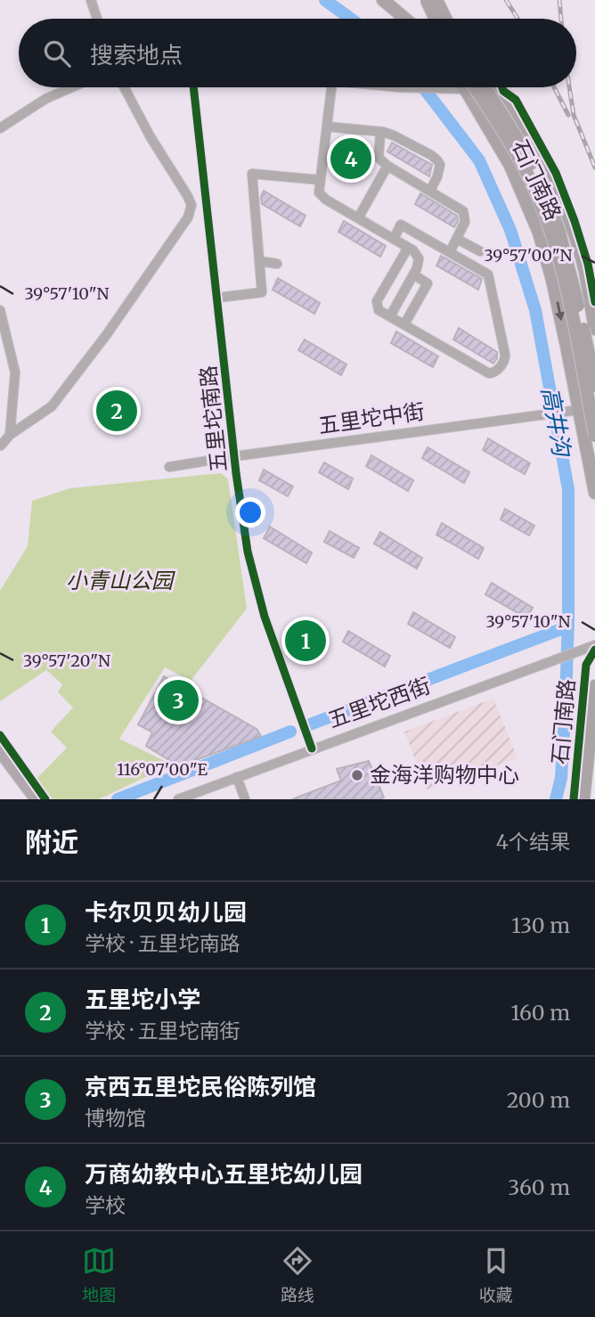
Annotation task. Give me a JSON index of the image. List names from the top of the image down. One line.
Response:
{"streets":{"main road":["石门南路"],"street":["五里坨南路","五里坨中街","五里坨西街"]},"crossings":[["石门南路","五里坨中街"],["五里坨南路","五里坨中街"],["五里坨南路","五里坨西街"]],"water":["高井沟"],"parks":["小青山公园"],"places":["金海洋购物中心"],"page":{"search":"搜索地点","pins":["4","2","1","3"],"heading":["附近","4个结果"],"list":[{"mark":"1","name":"卡尔贝贝幼儿园","note":"学校 · 五里坨南路","value":"130 m"},{"mark":"2","name":"五里坨小学","note":"学校 · 五里坨南街","value":"160 m"},{"mark":"3","name":"京西五里坨民俗陈列馆","note":"博物馆","value":"200 m"},{"mark":"4","name":"万商幼教中心五里坨幼儿园","note":"学校","value":"360 m"}],"nav":["地图","路线","收藏"]},"coordinates":["39°57'00\"N","39°57'10\"N","39°57'20\"N","116°07'00\"E"]}
